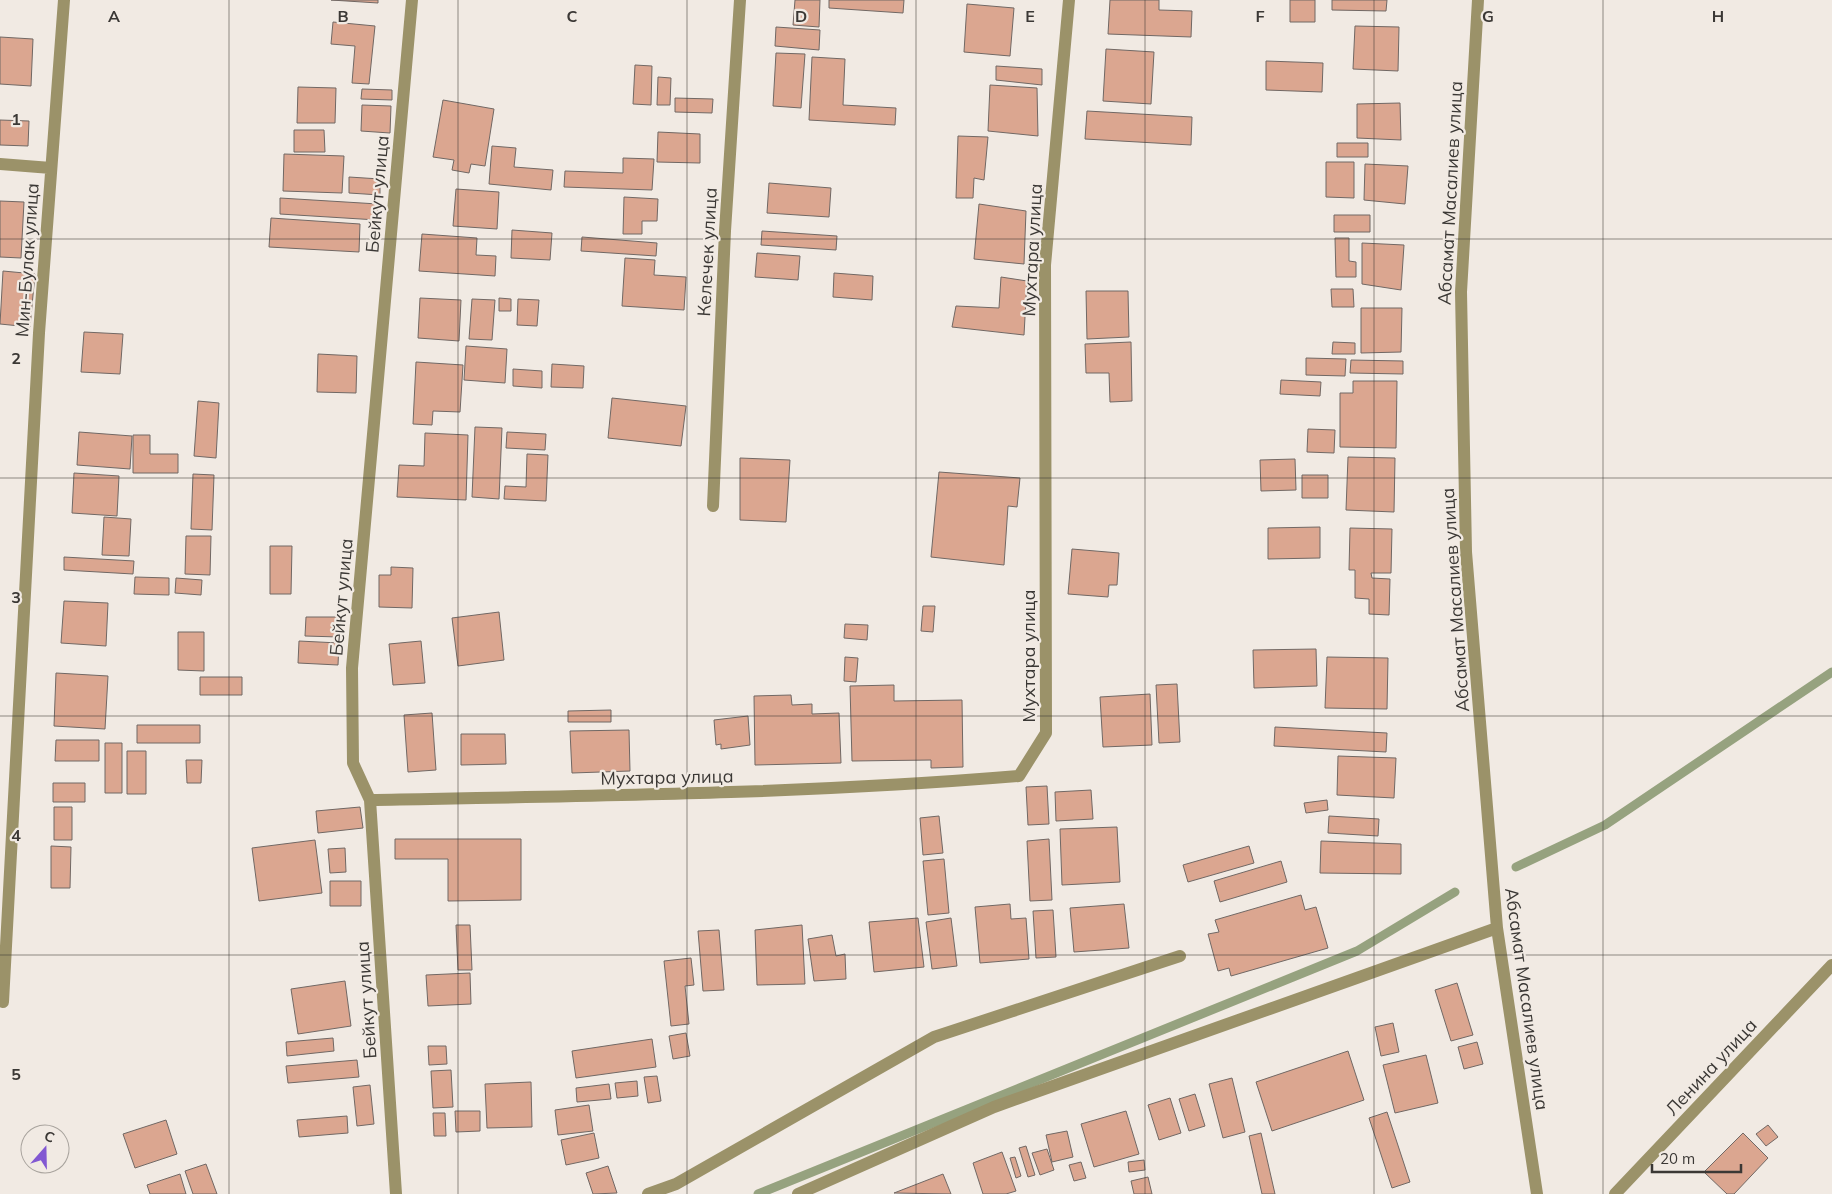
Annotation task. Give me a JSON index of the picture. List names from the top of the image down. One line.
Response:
{"streets":{"street":["Абсамат Масалиев улица","Бейкут улица","Мухтара улица","Келечек улица","Мин-Булак улица","Ленина улица"]},"crossings":[["Бейкут улица","Мухтара улица"]],"scale_bar":"20 m","north":"top","grid":{"columns":["A","B","C","D","E","F","G","H"],"rows":["1","2","3","4","5"]}}
